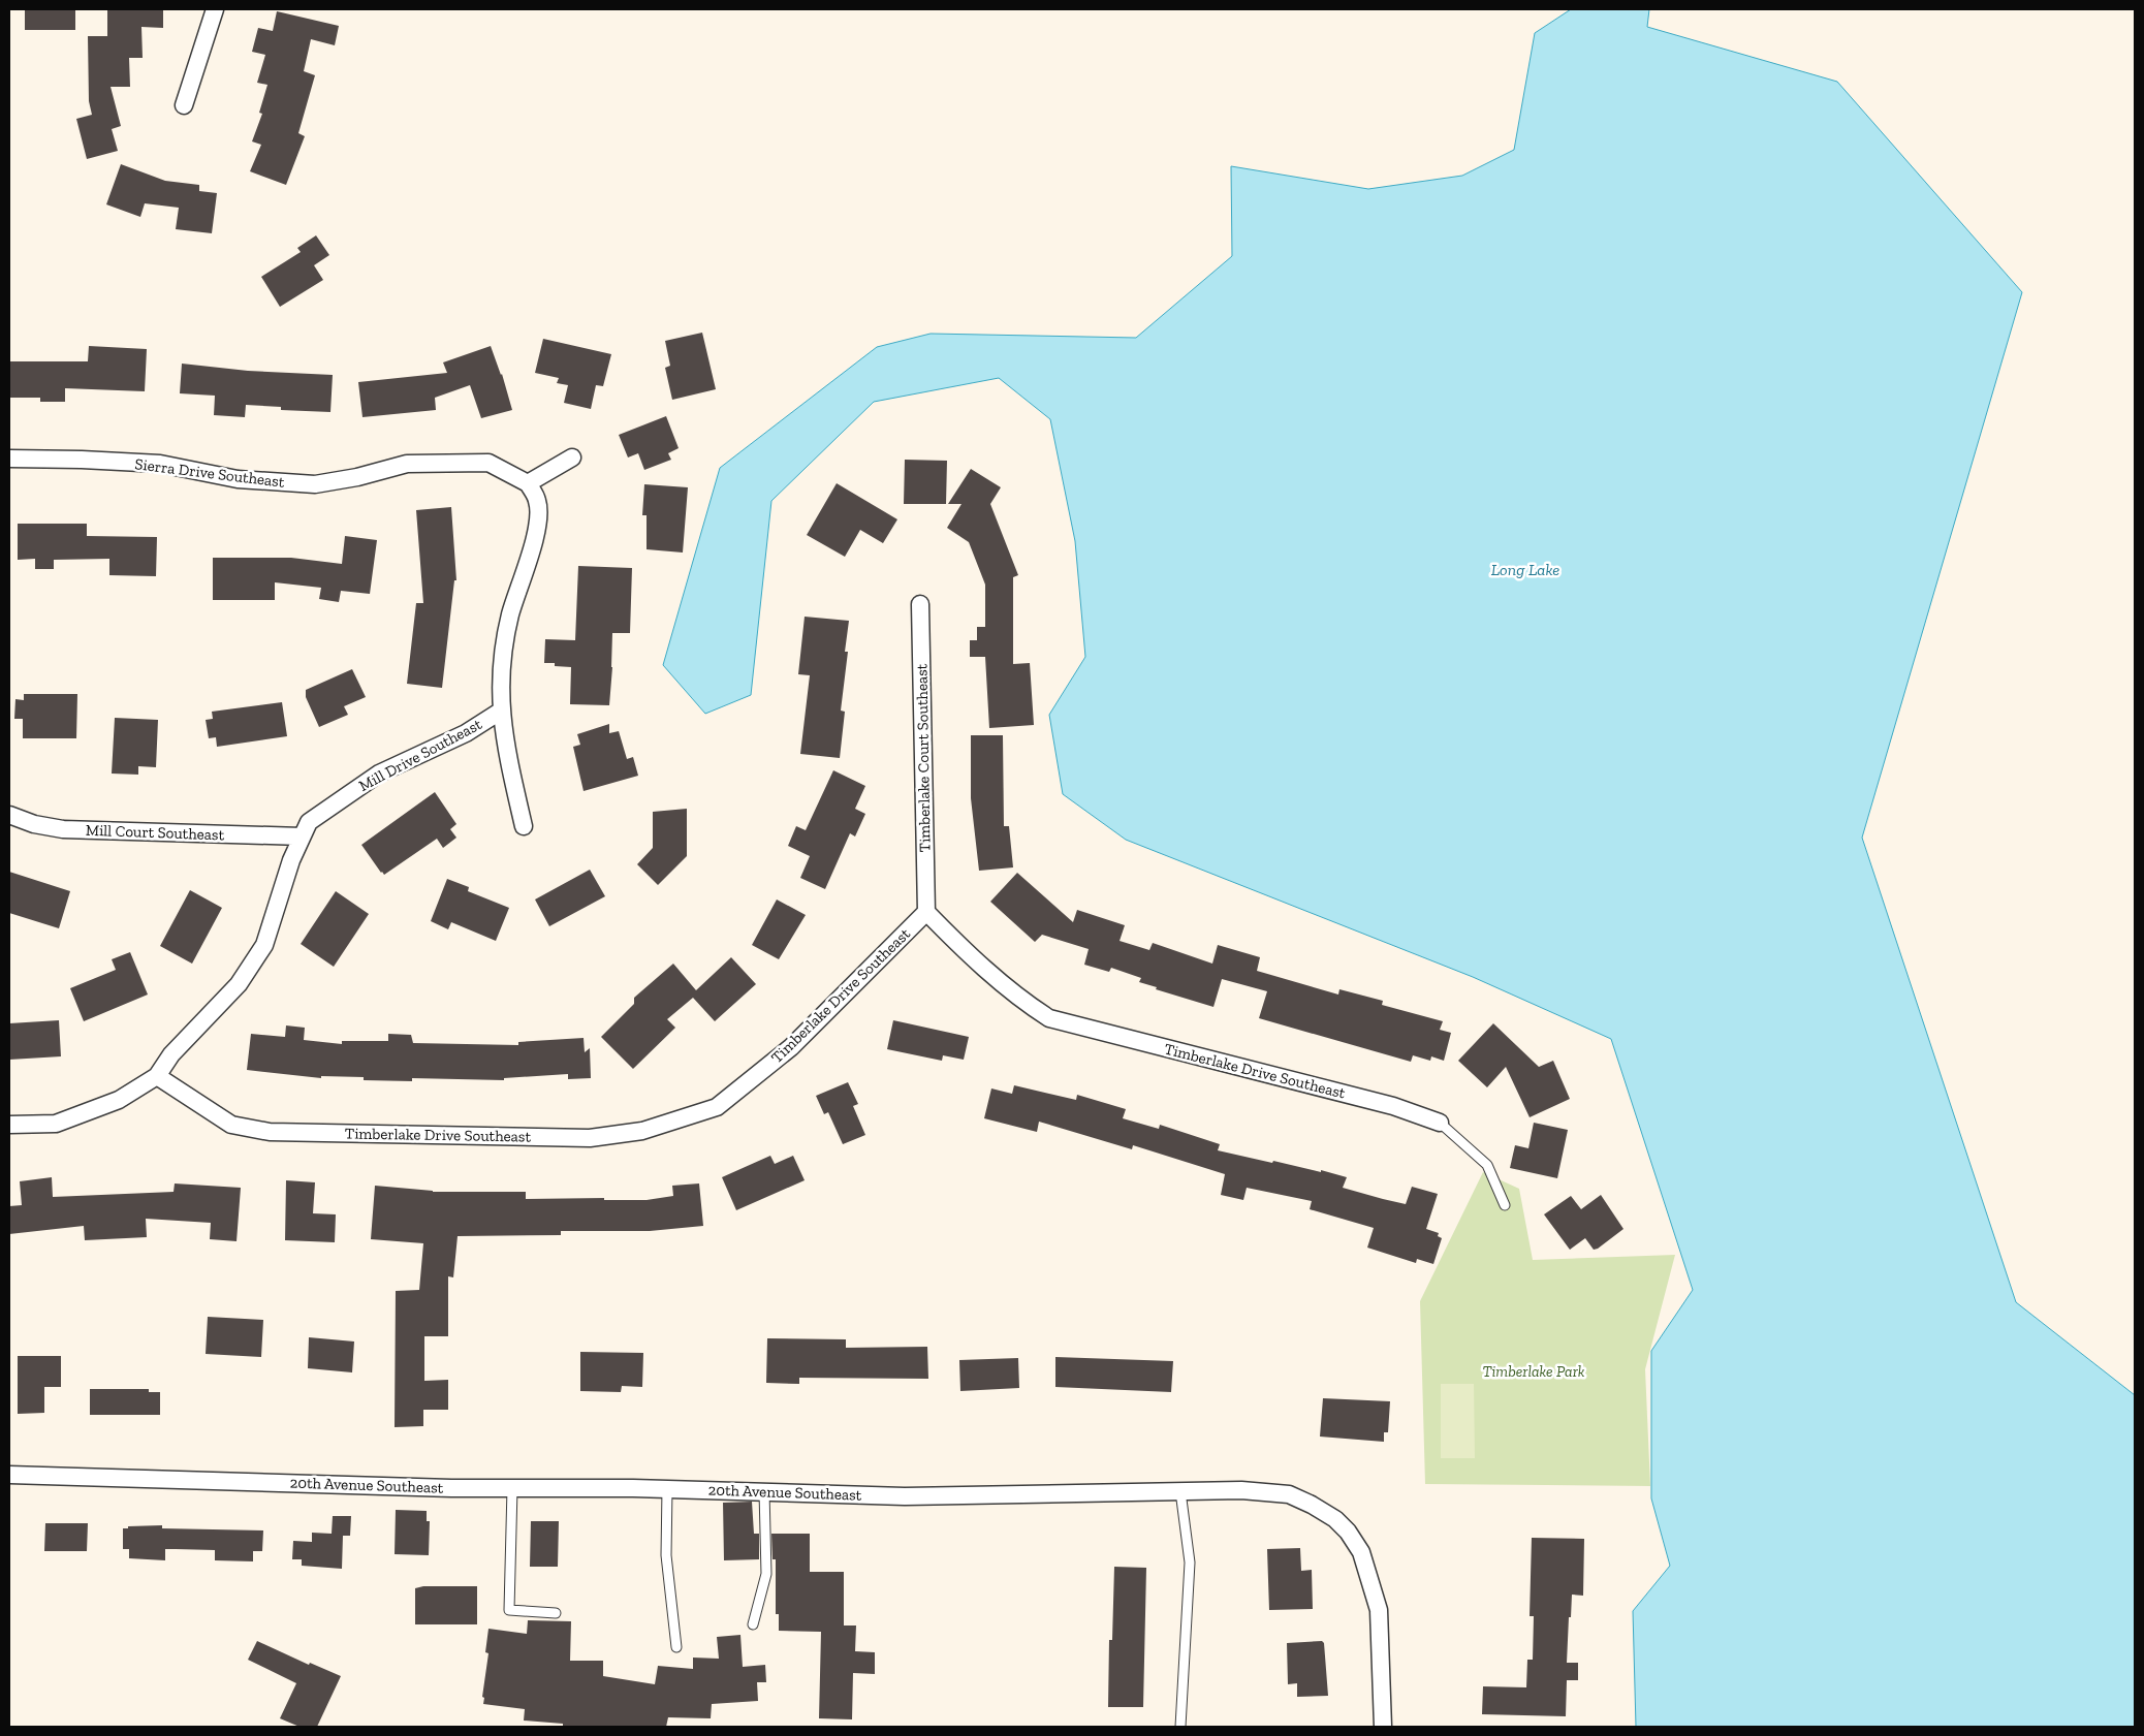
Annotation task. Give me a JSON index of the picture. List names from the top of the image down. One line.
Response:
{"streets":{"street":["Sierra Drive Southeast","Mill Drive Southeast","Timberlake Court Southeast","Mill Court Southeast","Timberlake Drive Southeast","20th Avenue Southeast"]},"crossings":[["Sierra Drive Southeast","Mill Drive Southeast"],["Mill Drive Southeast","Mill Court Southeast"],["Mill Drive Southeast","Timberlake Drive Southeast"],["Timberlake Court Southeast","Timberlake Drive Southeast"]],"water":["Long Lake"],"parks":["Timberlake Park"]}
